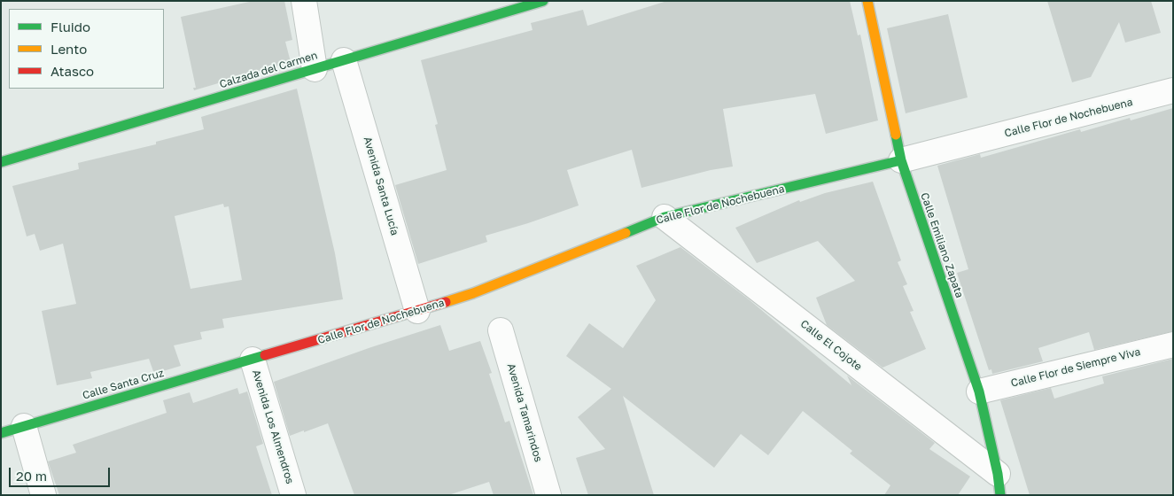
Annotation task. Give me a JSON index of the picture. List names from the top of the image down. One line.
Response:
{"streets":{"street":["Calzada del Carmen","Calle Flor de Nochebuena","Avenida Santa Lucía","Calle Emiliano Zapata","Calle El Cojote","Calle Flor de Siempre Viva","Calle Santa Cruz","Avenida Tamarindos","Avenida Los Almendros"]},"crossings":[["Calzada del Carmen","Avenida Santa Lucía"],["Calle Flor de Nochebuena","Avenida Santa Lucía"],["Calle Flor de Nochebuena","Calle Emiliano Zapata"],["Calle Flor de Nochebuena","Calle El Cojote"],["Calle Flor de Nochebuena","Calle Santa Cruz"],["Calle Flor de Nochebuena","Avenida Los Almendros"],["Calle Emiliano Zapata","Calle El Cojote"],["Calle Emiliano Zapata","Calle Flor de Siempre Viva"],["Calle Santa Cruz","Avenida Los Almendros"]],"legend":["Fluido","Lento","Atasco"],"scale_bar":"20 m"}
